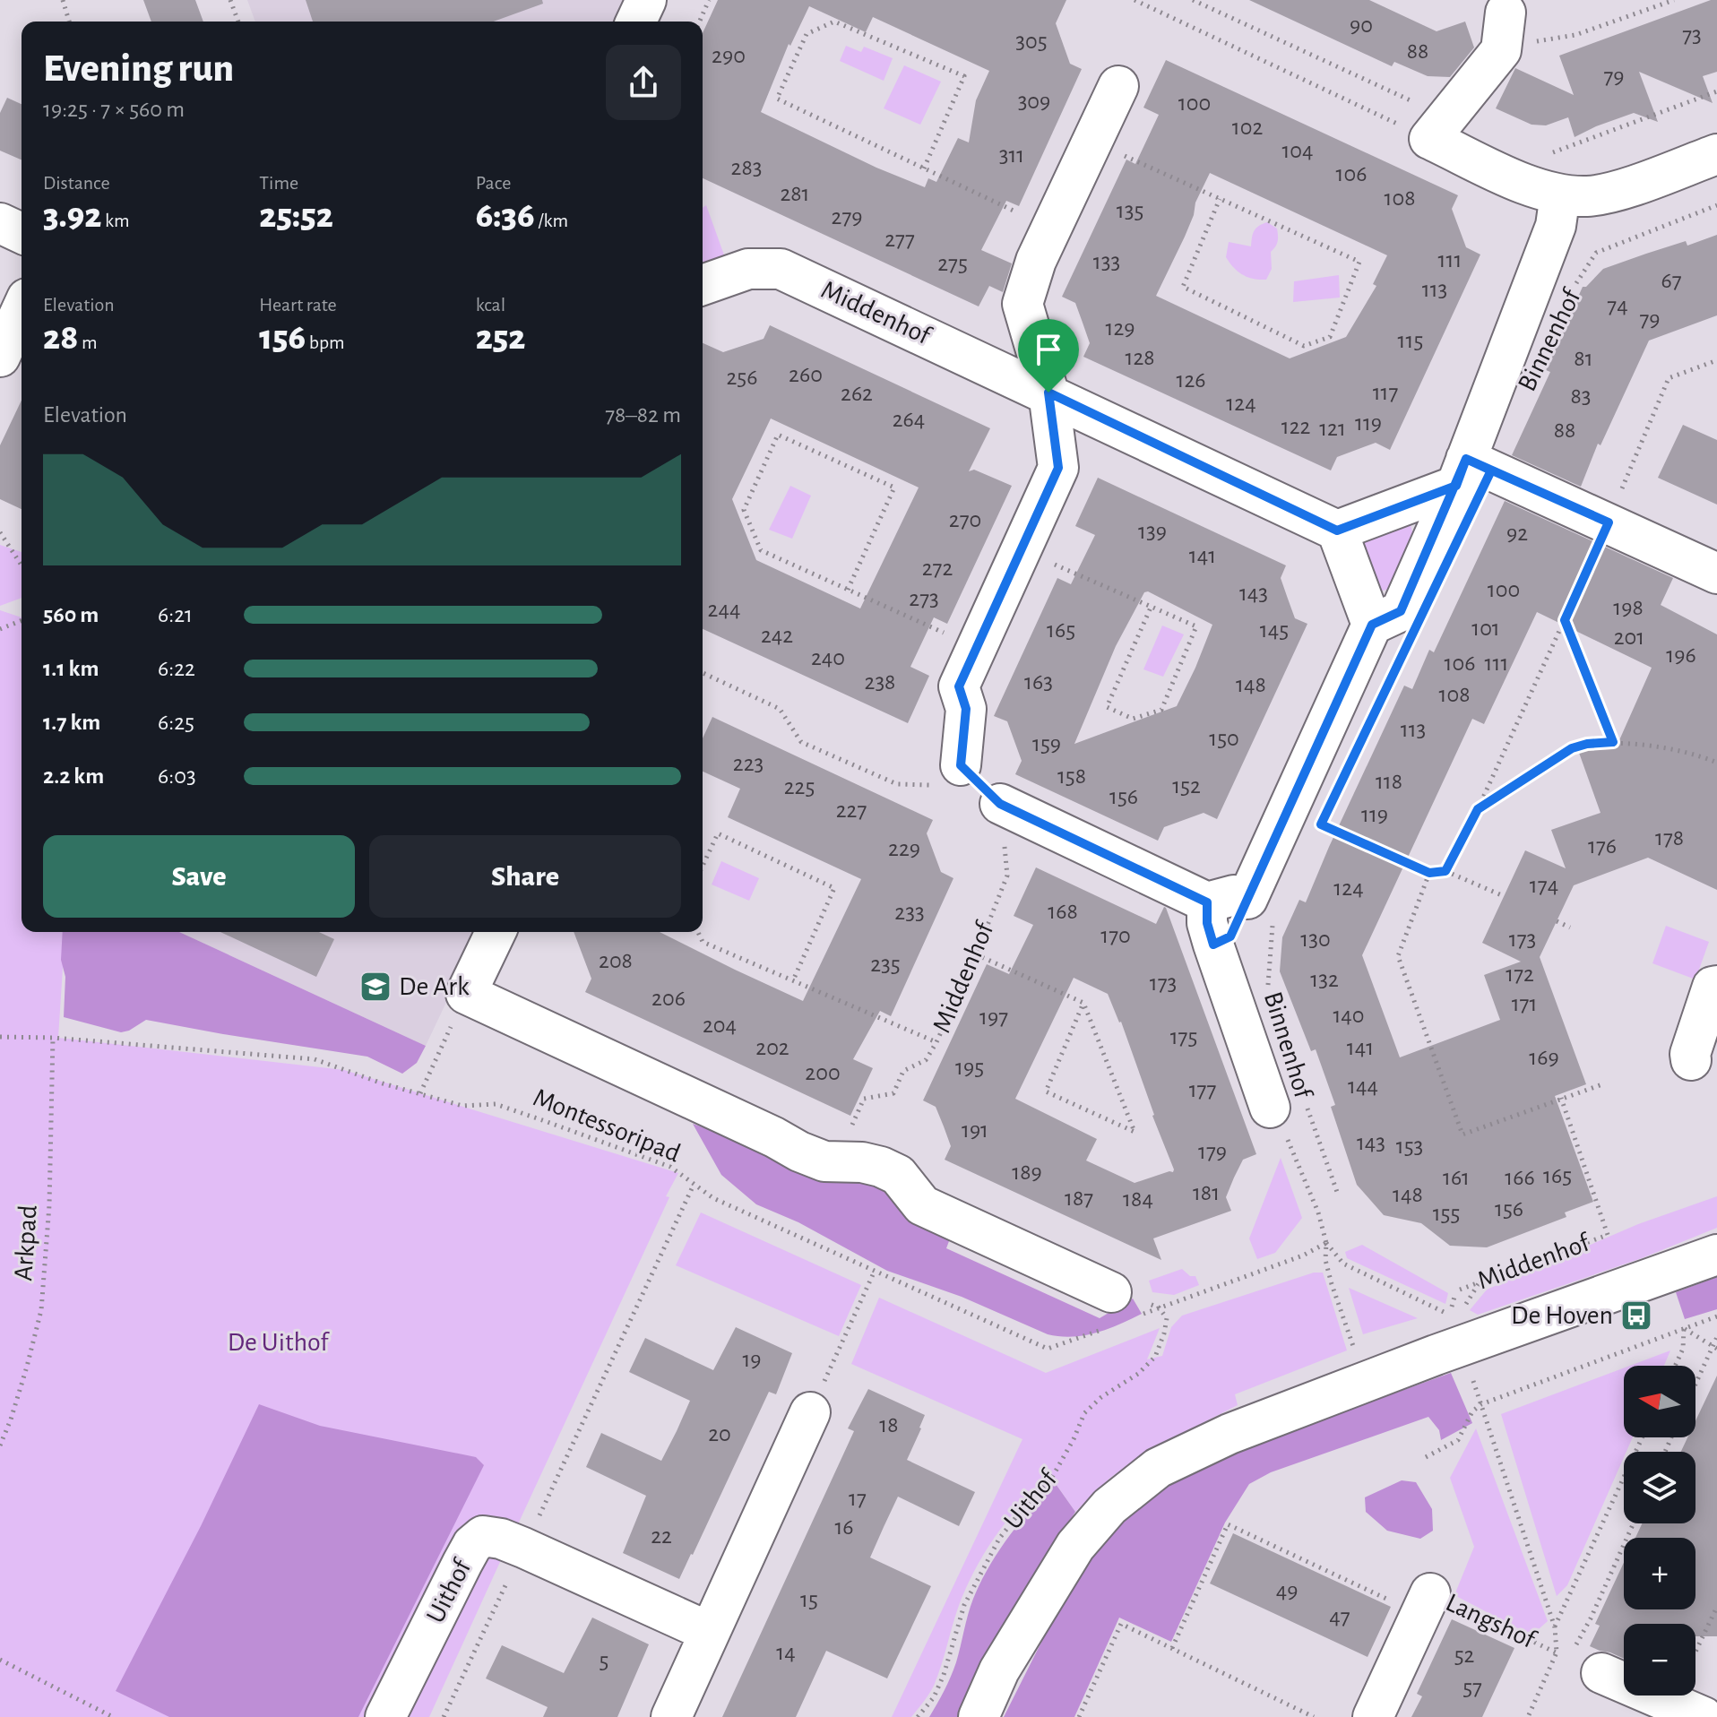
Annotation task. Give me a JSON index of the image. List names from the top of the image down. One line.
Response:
{"streets":{"street":["Middenhof","Uithof","Langshof"],"path":["Binnenhof","Montessoripad","Arkpad"]},"crossings":[["Montessoripad","Arkpad"],["Montessoripad","Uithof"]],"parks":["De Uithof"],"places":{"school or university":["De Ark"],"bus stop":["De Hoven"]},"house_numbers":["90","73","305","88","290","79","309","100","102","104","311","283","106","281","108","135","279","277","111","133","275","67","113","74","79","129","115","128","81","260","256","126","117","262","83","124","264","119","122","121","88","270","139","92","141","272","100","143","273","198","244","101","165","145","242","201","196","240","106","111","238","163","148","108","113","150","159","223","158","118","152","225","156","227","119","178","176","229","174","124","168","233","170","130","173","208","235","172","132","173","206","171","140","197","204","175","202","141","169","195","200","144","177","191","143","153","179","189","165","161","166","181","148","187","184","156","155","19","18","20","17","16","22","49","15","47","14","52","5","57"],"north":"left","page":{"heading":["Evening run","19:25 · 7 × 560 m"],"stats":[["Distance","3.92 km"],["Time","25:52"],["Pace","6:36 /km"],["Elevation","28 m"],["Heart rate","156 bpm"],["kcal","252"]],"chart":["Elevation","78–82 m"],"list":[{"name":"560 m","note":"6:21"},{"name":"1.1 km","note":"6:22"},{"name":"1.7 km","note":"6:25"},{"name":"2.2 km","note":"6:03"}],"buttons":["Save","Share"],"map_buttons":["+","−"]}}
